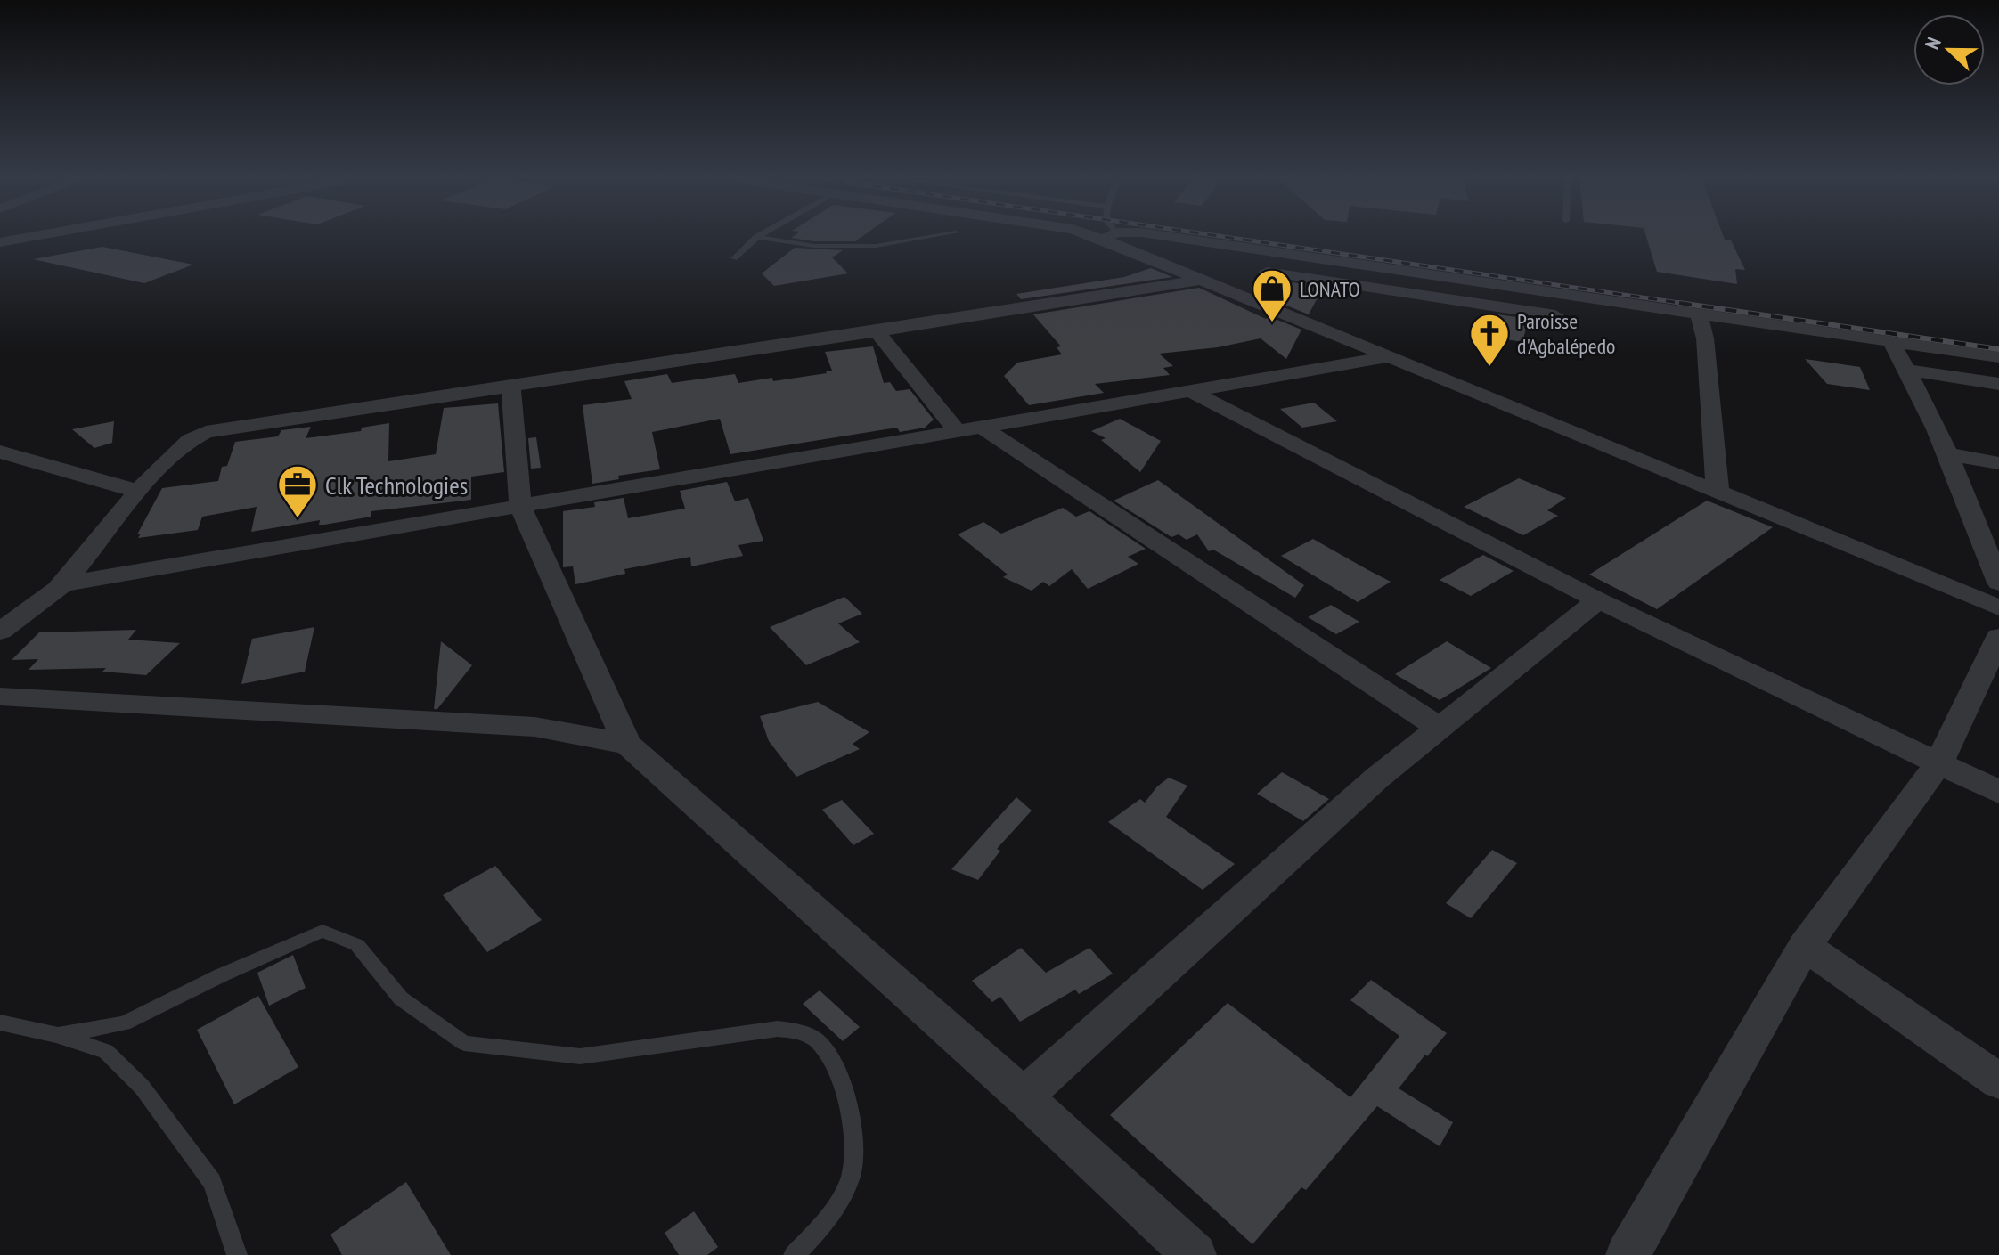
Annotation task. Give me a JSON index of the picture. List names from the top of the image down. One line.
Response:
{"places":{"shop":["LONATO"],"church":["Paroisse d'Agbalépedo"],"office":["Clk Technologies"]},"north":"left"}
